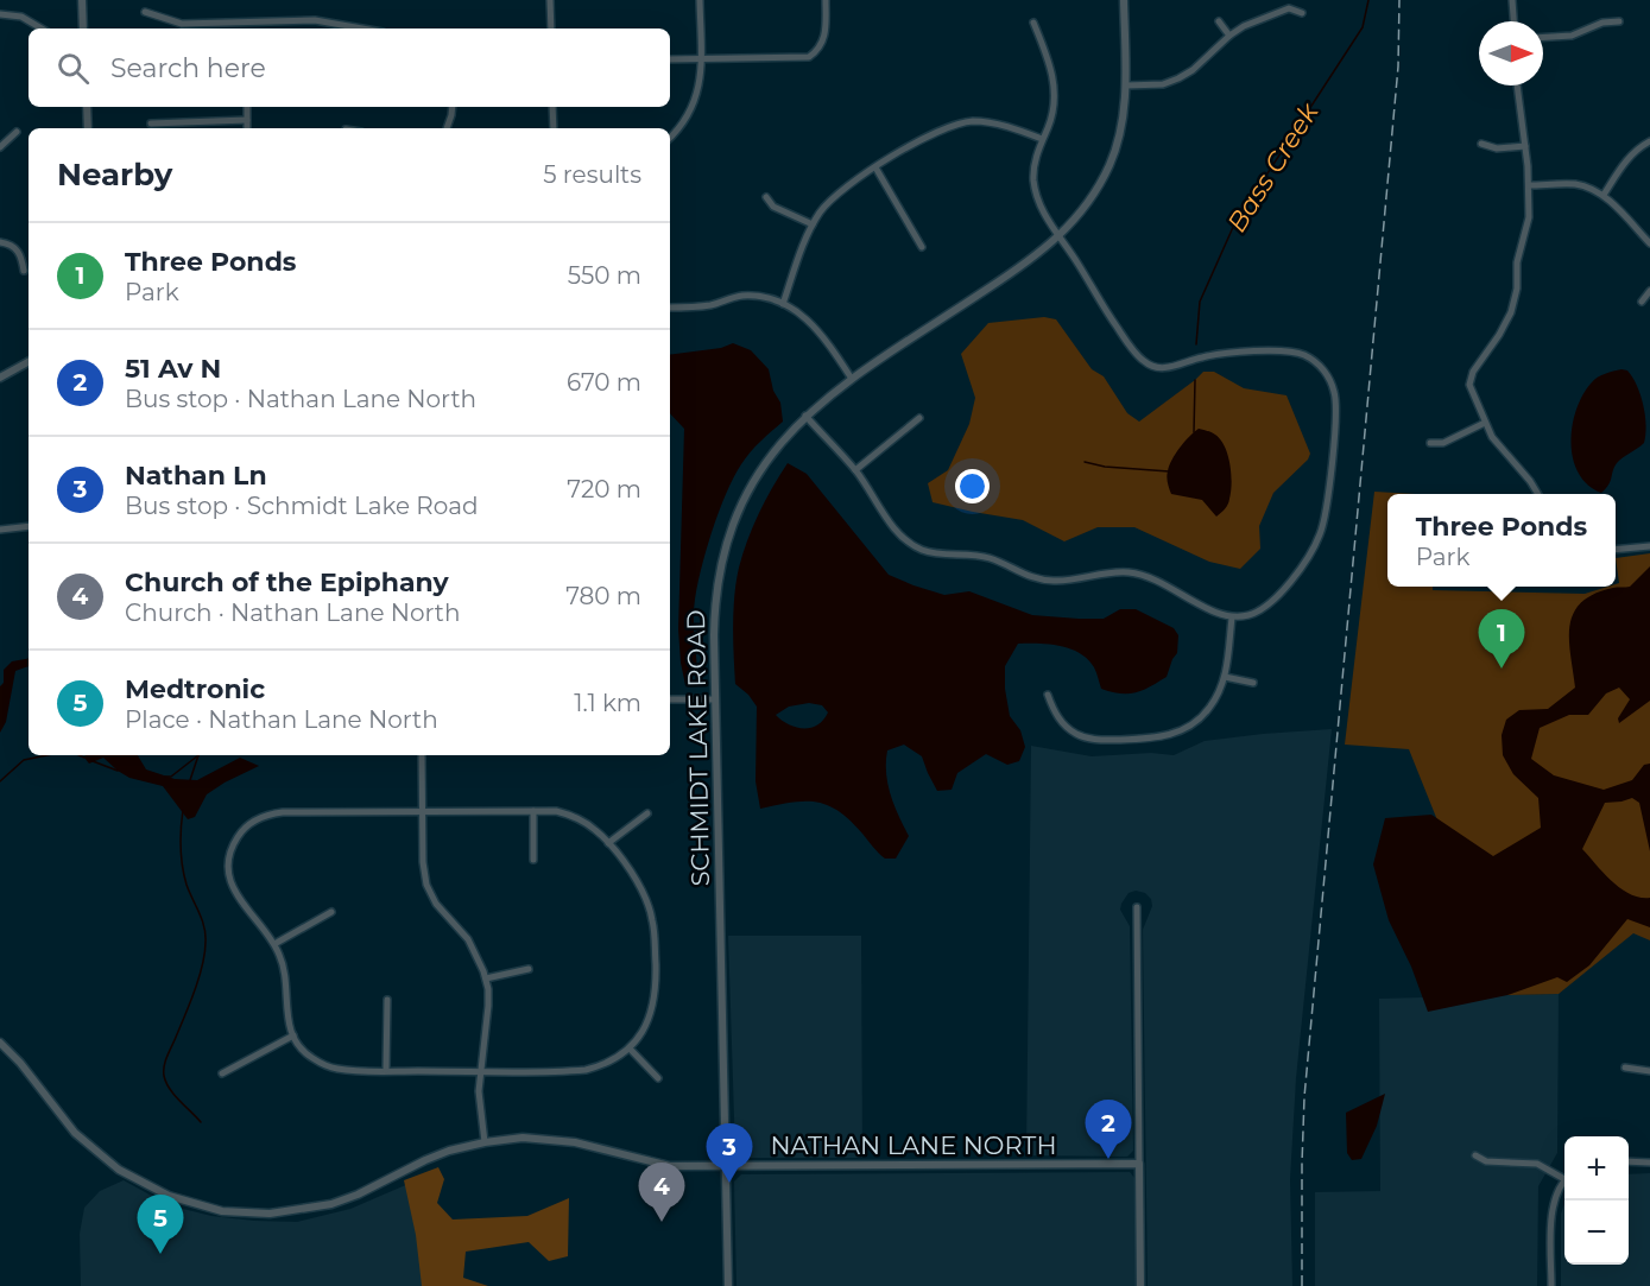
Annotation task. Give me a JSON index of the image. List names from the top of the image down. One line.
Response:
{"streets":{"street":["SCHMIDT LAKE ROAD","NATHAN LANE NORTH"]},"crossings":[["SCHMIDT LAKE ROAD","NATHAN LANE NORTH"]],"water":["Bass Creek"],"north":"right","page":{"search":"Search here","heading":["Nearby","5 results"],"list":[{"mark":"1","name":"Three Ponds","note":"Park","value":"550 m"},{"mark":"2","name":"51 Av N","note":"Bus stop · Nathan Lane North","value":"670 m"},{"mark":"3","name":"Nathan Ln","note":"Bus stop · Schmidt Lake Road","value":"720 m"},{"mark":"4","name":"Church of the Epiphany","note":"Church · Nathan Lane North","value":"780 m"},{"mark":"5","name":"Medtronic","note":"Place · Nathan Lane North","value":"1.1 km"}],"popup":["Three Ponds","Park"],"pins":["1","2","3","4","5"],"map_buttons":["+","−"]}}
